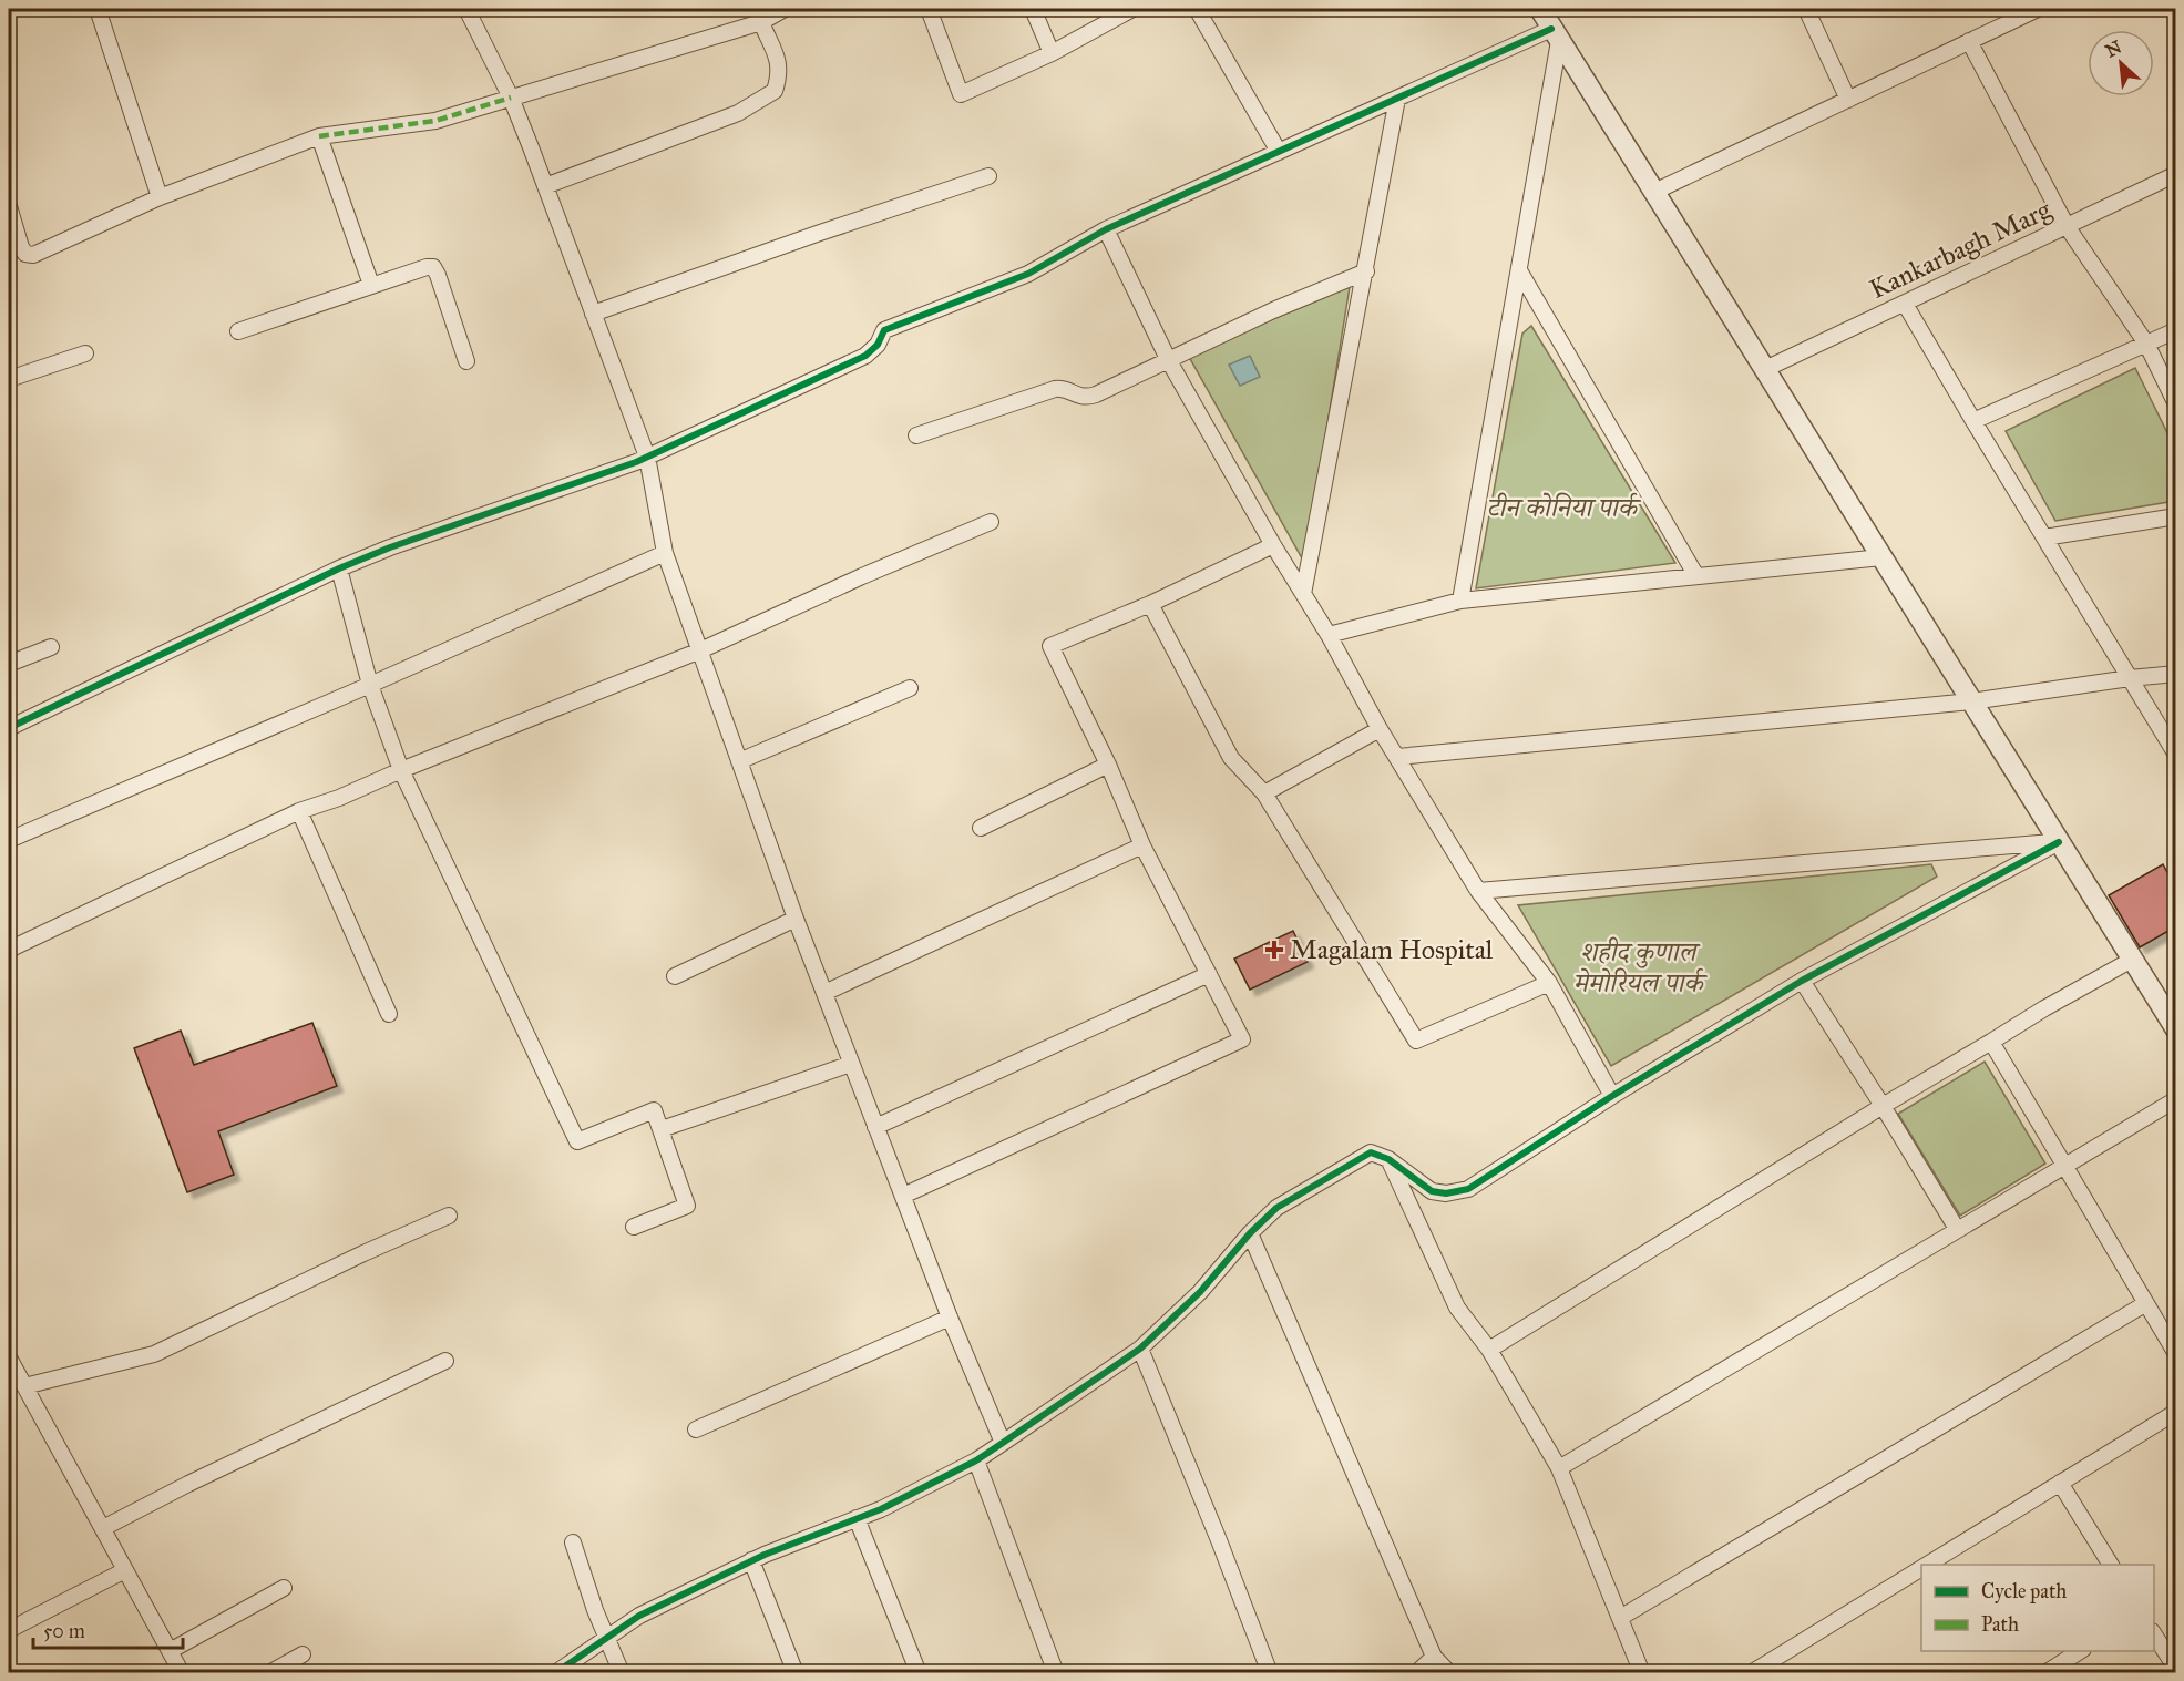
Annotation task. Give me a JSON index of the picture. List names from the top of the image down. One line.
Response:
{"streets":{"street":["Kankarbagh Marg"]},"parks":["टीन कोनिया पार्क","शहीद कुणाल मेमोरियल पार्क"],"places":{"health":["Magalam Hospital"]},"legend":["Cycle path","Path"],"scale_bar":"50 m","north":"top left"}
